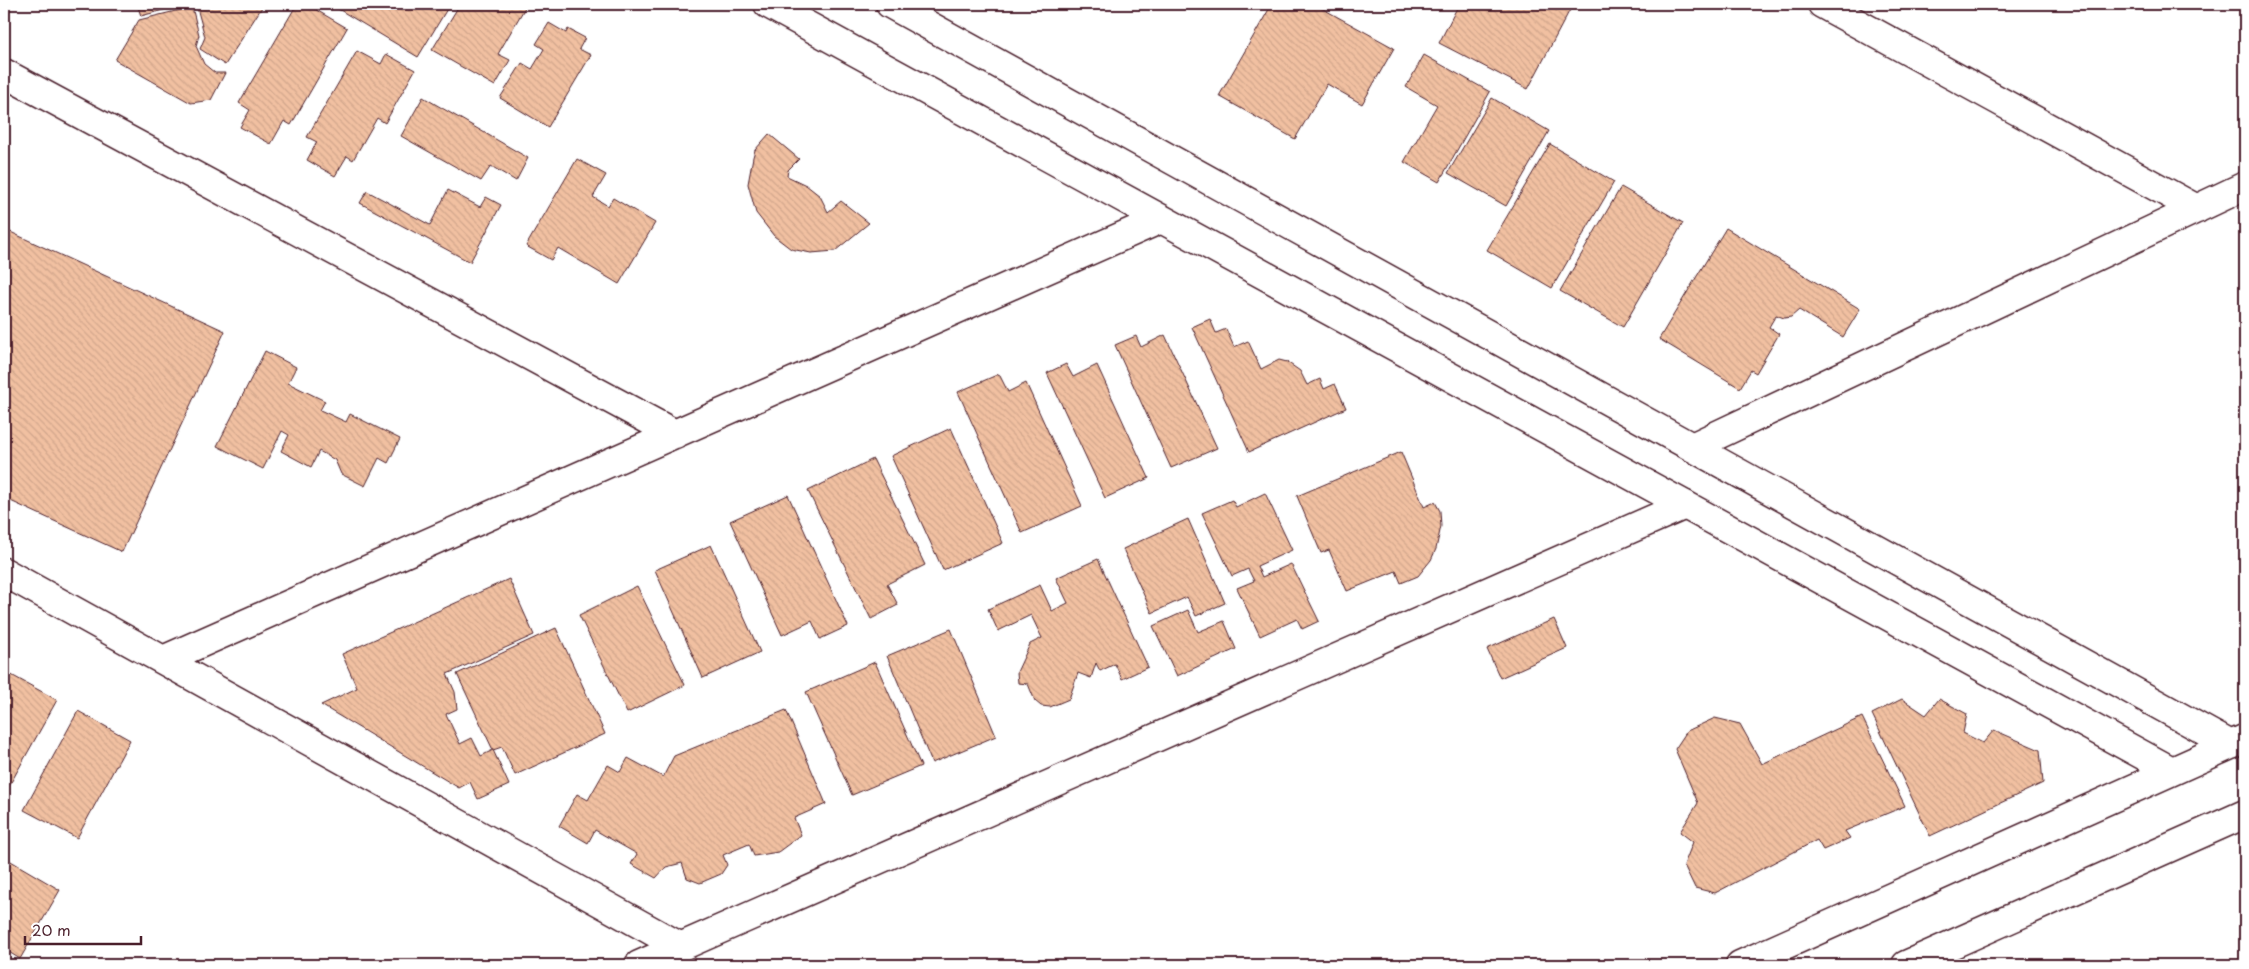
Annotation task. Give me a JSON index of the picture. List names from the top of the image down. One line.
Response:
{"scale_bar":"20 m"}
